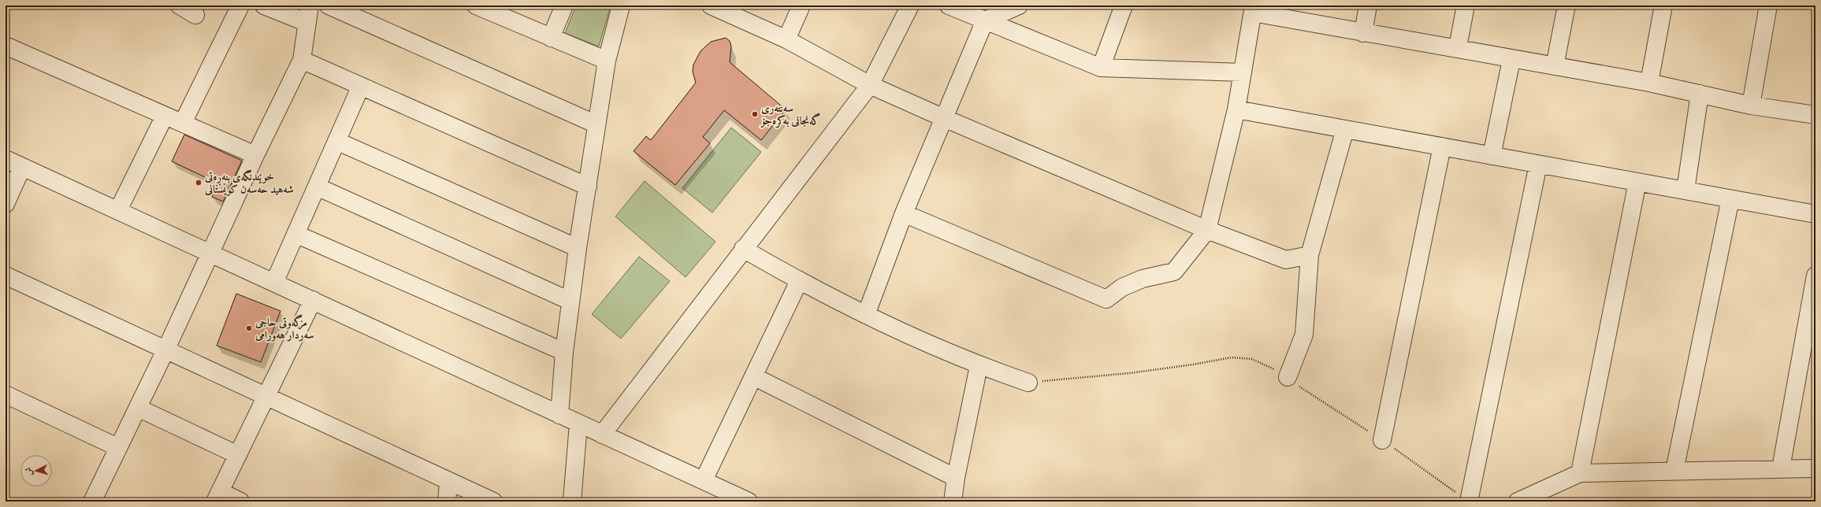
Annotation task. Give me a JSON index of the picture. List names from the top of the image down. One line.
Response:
{"places":["سەنتەری گەنجانی بەکرەجۆ","خوێندنگەی بنەڕەتی شەهید حەسەن کوێستانی","مزگەوتی حاجی سەردار هەورامی"],"north":"left"}
